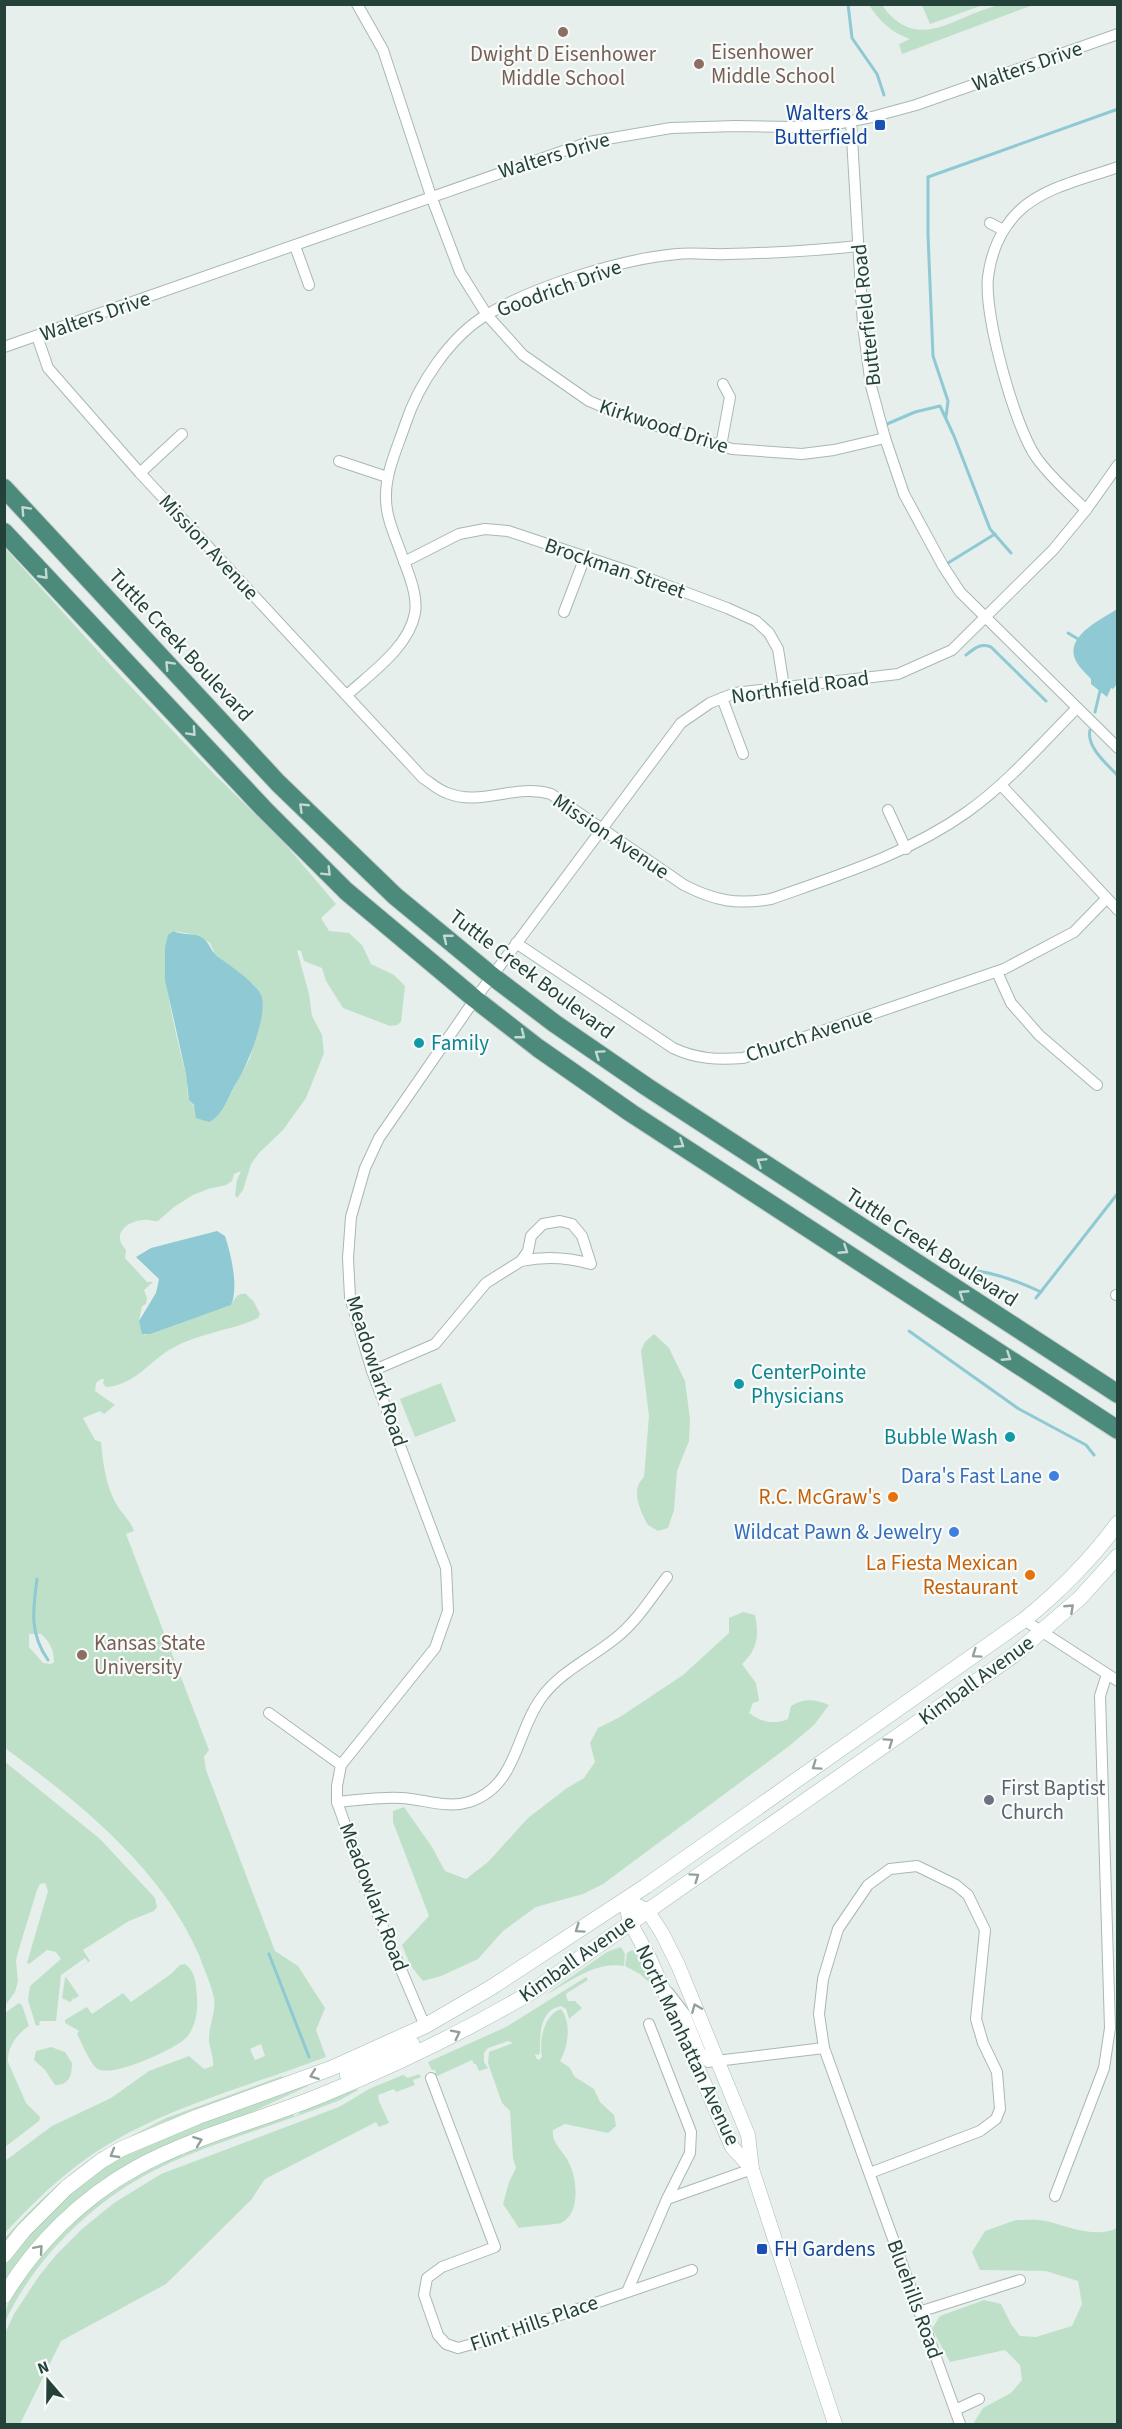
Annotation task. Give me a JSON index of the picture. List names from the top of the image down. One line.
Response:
{"streets":{"highway":["Tuttle Creek Boulevard"],"main road":["Kimball Avenue"],"street":["Walters Drive","Goodrich Drive","Butterfield Road","Kirkwood Drive","Mission Avenue","Brockman Street","Northfield Road","Church Avenue","Meadowlark Road","North Manhattan Avenue","Bluehills Road","Flint Hills Place"]},"crossings":[["Walters Drive","Butterfield Road"],["Walters Drive","Kirkwood Drive"],["Walters Drive","Mission Avenue"],["Goodrich Drive","Butterfield Road"],["Goodrich Drive","Kirkwood Drive"],["Goodrich Drive","Mission Avenue"],["Goodrich Drive","Brockman Street"],["Butterfield Road","Kirkwood Drive"],["Butterfield Road","Mission Avenue"],["Butterfield Road","Northfield Road"],["Mission Avenue","Northfield Road"],["Brockman Street","Northfield Road"],["Tuttle Creek Boulevard","Northfield Road"],["Tuttle Creek Boulevard","Meadowlark Road"],["Northfield Road","Church Avenue"],["Northfield Road","Meadowlark Road"],["Meadowlark Road","Kimball Avenue"],["Kimball Avenue","North Manhattan Avenue"]],"places":{"other":["Dwight D Eisenhower Middle School","Eisenhower Middle School","Family","CenterPointe Physicians","Bubble Wash","Dara's Fast Lane","R.C. McGraw's","Wildcat Pawn & Jewelry","La Fiesta Mexican Restaurant","Kansas State University","First Baptist Church"],"transit":["Walters & Butterfield","FH Gardens"]},"north":"top"}
